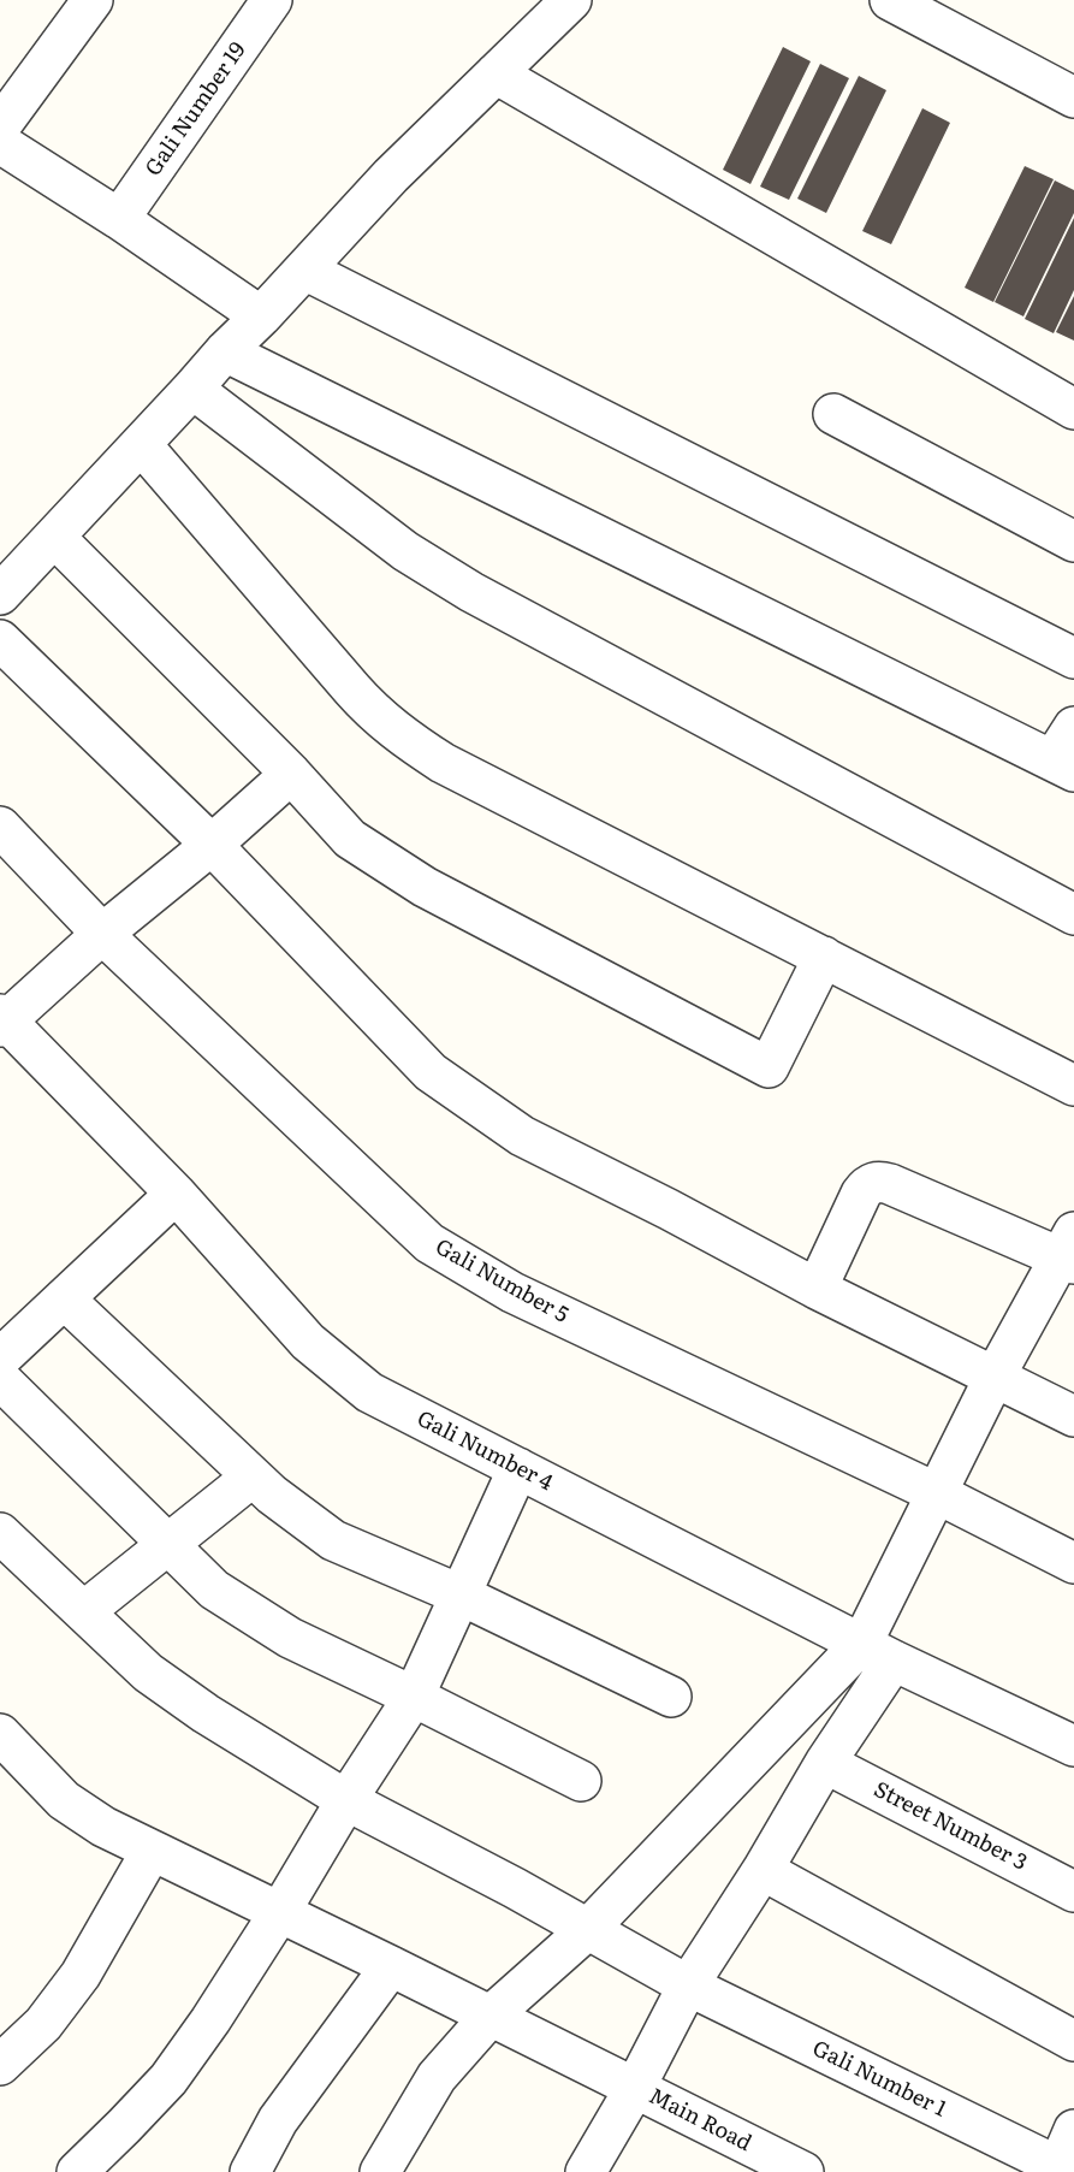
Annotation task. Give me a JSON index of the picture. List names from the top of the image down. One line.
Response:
{"streets":{"street":["Gali Number 19","Gali Number 5","Gali Number 4","Street Number 3","Gali Number 1","Main Road"]}}
